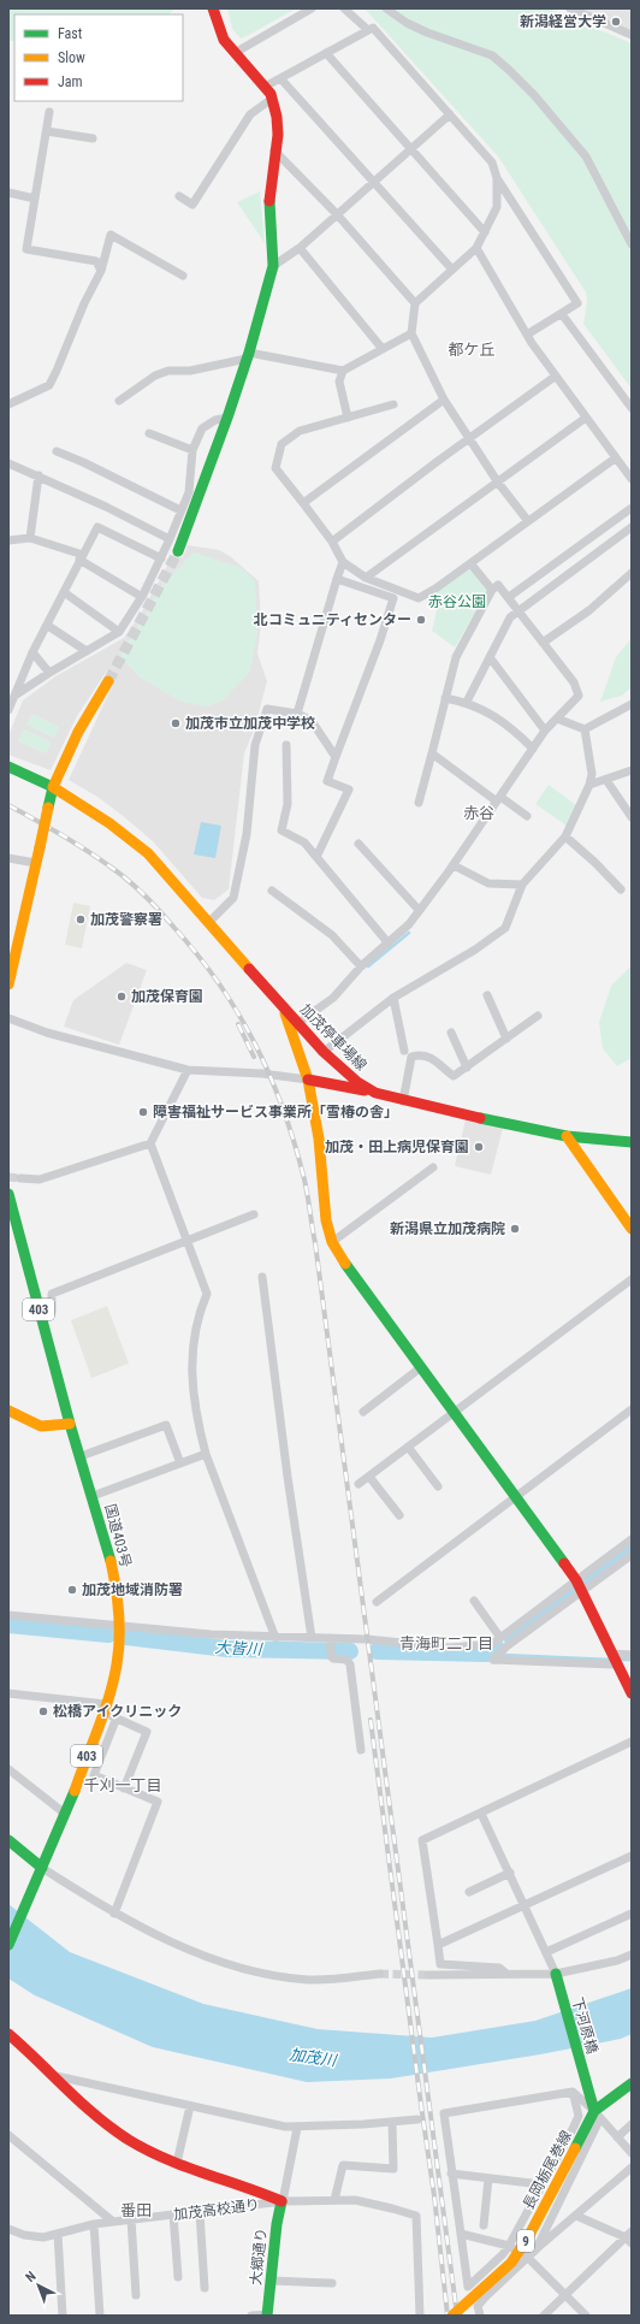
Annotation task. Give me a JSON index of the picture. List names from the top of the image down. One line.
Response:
{"streets":{"main road":["加茂停車場線","403","国道403号","下河原橋","長岡栃尾巻線","9","大郷通り"],"street":["加茂高校通り"]},"crossings":[["下河原橋","長岡栃尾巻線"],["加茂高校通り","大郷通り"]],"districts":["都ケ丘","赤谷","青海町二丁目","千刈一丁目","番田"],"water":["大皆川","加茂川"],"parks":["赤谷公園"],"places":["新潟経営大学","北コミュニティセンター","加茂市立加茂中学校","加茂警察署","加茂保育園","障害福祉サービス事業所「雪椿の舎」","加茂・田上病児保育園","新潟県立加茂病院","加茂地域消防署","松橋アイクリニック"],"legend":["Fast","Slow","Jam"],"north":"top left"}
